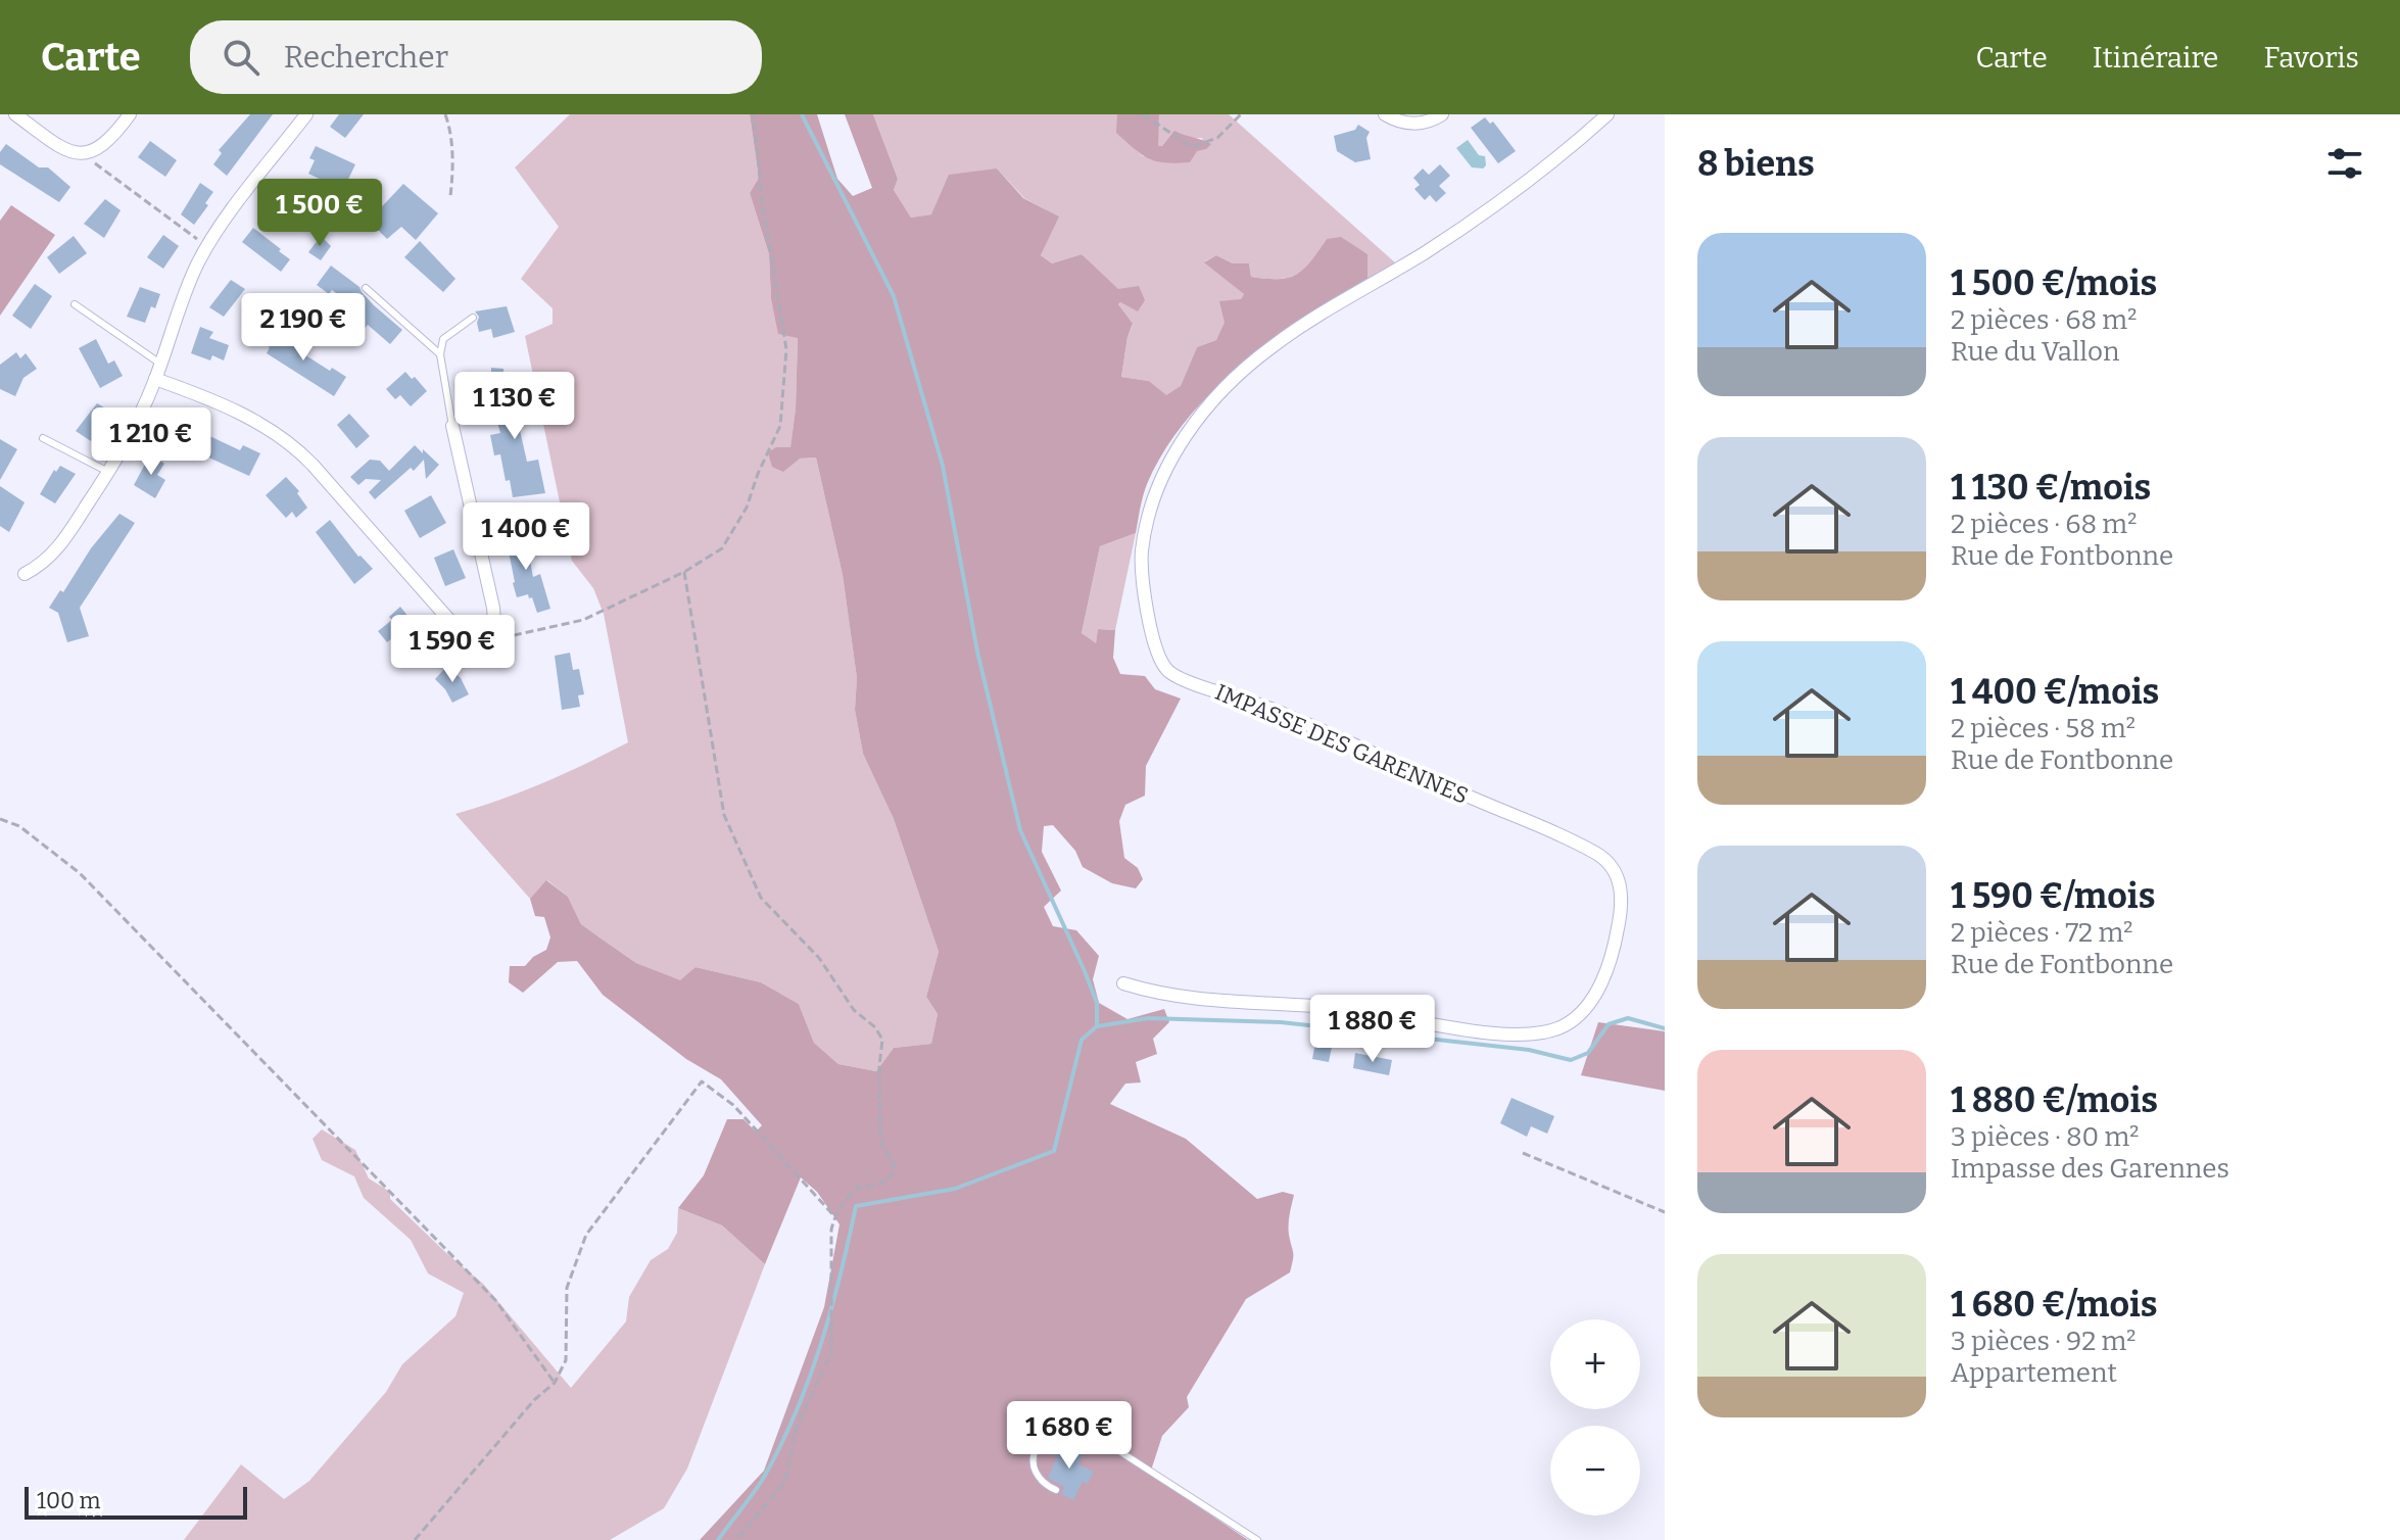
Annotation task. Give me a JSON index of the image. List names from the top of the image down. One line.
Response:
{"streets":{"street":["IMPASSE DES GARENNES"]},"scale_bar":"100 m","page":{"header":"Carte","search":"Rechercher","nav":["Carte","Itinéraire","Favoris"],"heading":"8 biens","price":["1 500 €","2 190 €","1 130 €","1 210 €","1 400 €","1 590 €","1 880 €","1 680 €"],"list":[{"name":"1 500 €/mois","note":"2 pièces · 68 m² · Rue du Vallon"},{"name":"1 130 €/mois","note":"2 pièces · 68 m² · Rue de Fontbonne"},{"name":"1 400 €/mois","note":"2 pièces · 58 m² · Rue de Fontbonne"},{"name":"1 590 €/mois","note":"2 pièces · 72 m² · Rue de Fontbonne"},{"name":"1 880 €/mois","note":"3 pièces · 80 m² · Impasse des Garennes"},{"name":"1 680 €/mois","note":"3 pièces · 92 m² · Appartement"}],"map_buttons":["+","−"],"scale":"100 m"}}
